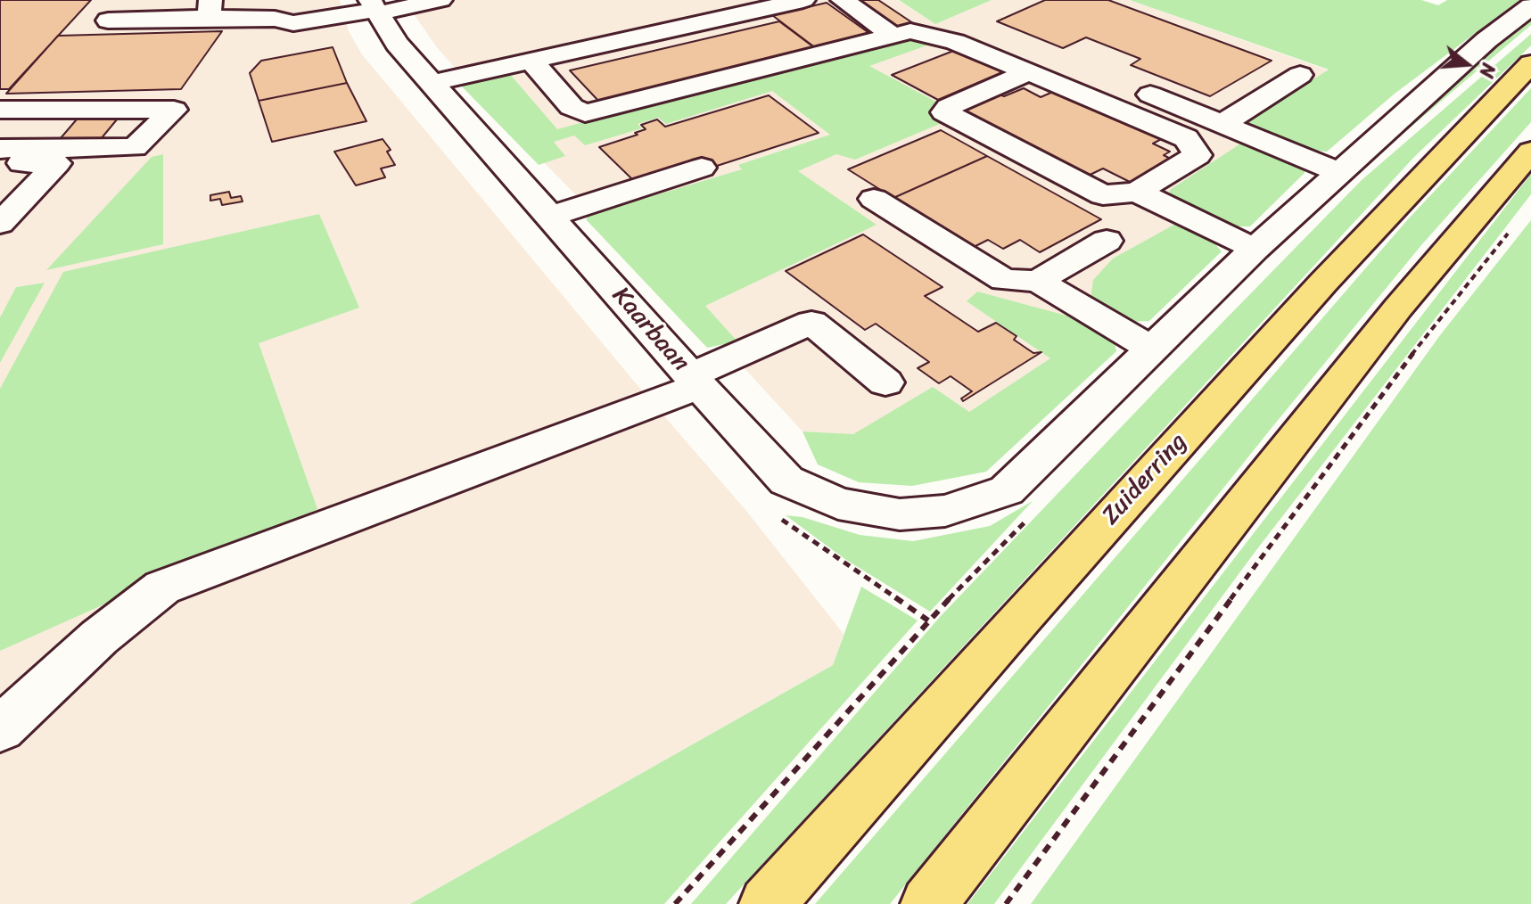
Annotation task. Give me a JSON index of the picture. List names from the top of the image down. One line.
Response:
{"streets":{"main road":["Zuiderring"],"street":["Kaarbaan"]},"north":"right"}
